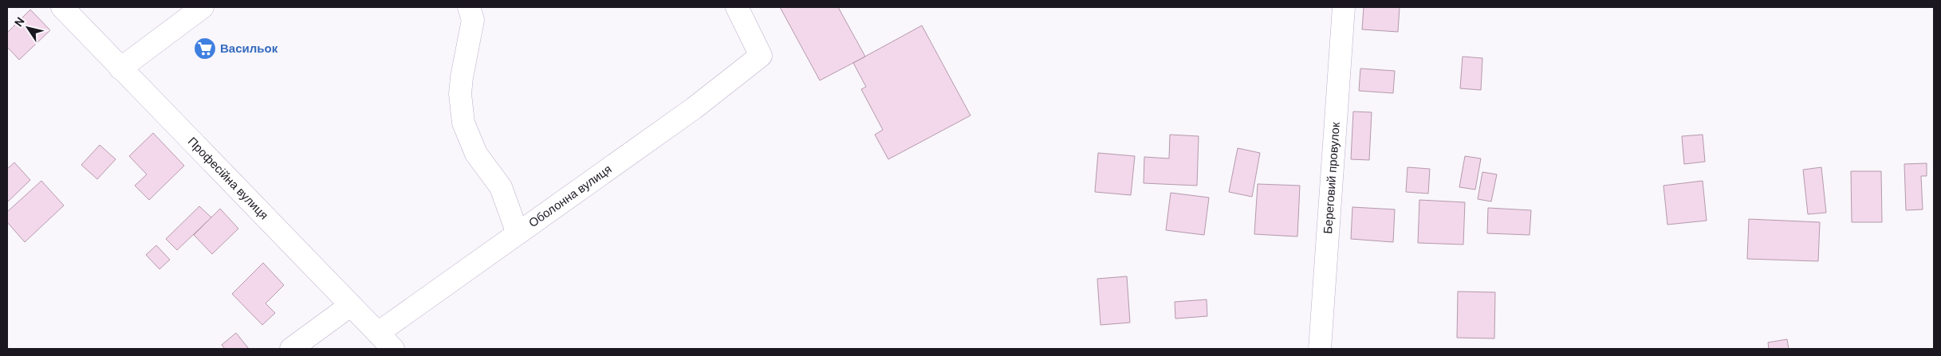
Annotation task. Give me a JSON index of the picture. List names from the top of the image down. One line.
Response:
{"streets":{"street":["Професійна вулиця","Береговий провулок","Оболонна вулиця"]},"crossings":[["Професійна вулиця","Оболонна вулиця"]],"places":{"supermarket":["Васильок"]},"north":"top left"}
